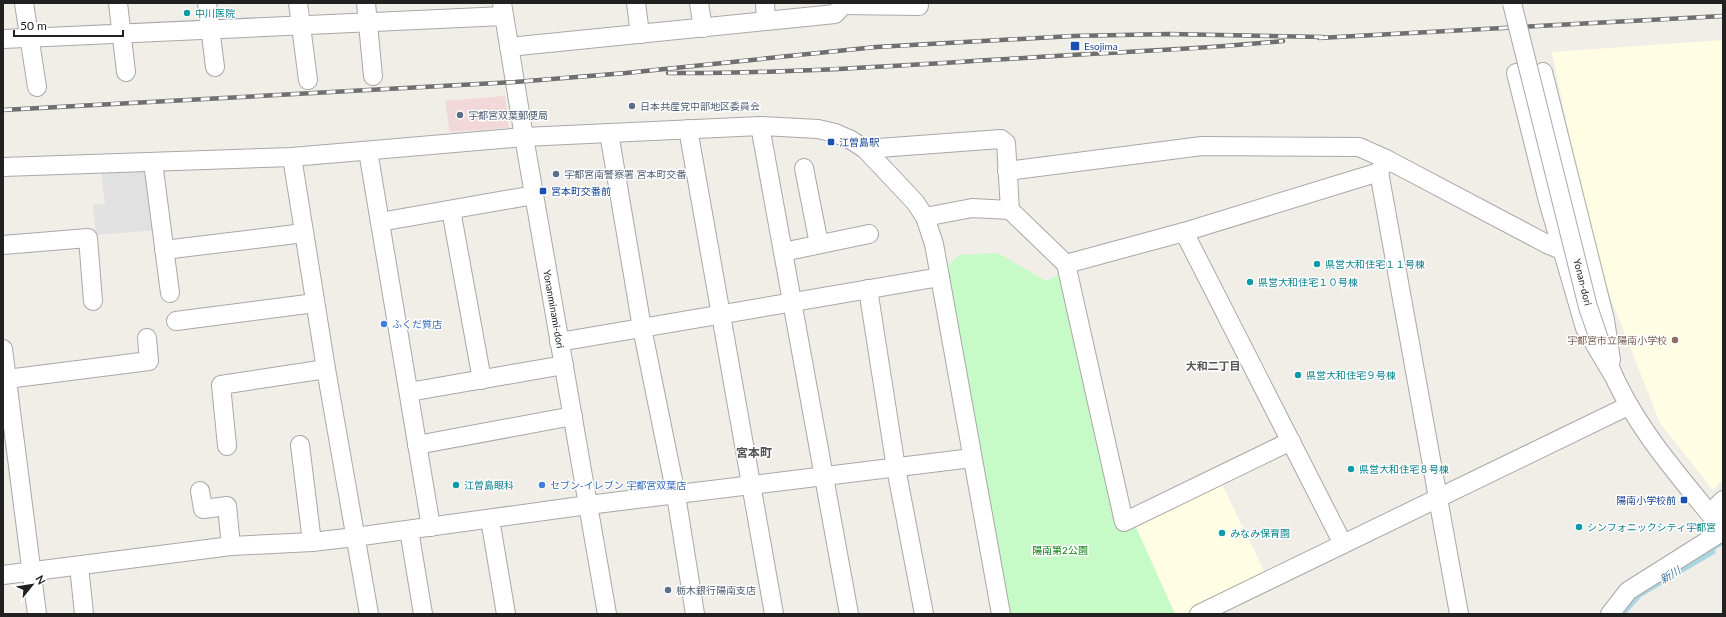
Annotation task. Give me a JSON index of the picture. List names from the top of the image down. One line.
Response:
{"streets":{"street":["Yonan-dori","Yonanminami-dori"]},"districts":["大和二丁目","宮本町"],"water":["新川"],"parks":["陽南第2公園"],"places":{"other":["中川医院","日本共産党中部地区委員会","宇都宮双葉郵便局","宇都宮南警察署 宮本町交番","県営大和住宅１１号棟","県営大和住宅１０号棟","ふくだ質店","宇都宮市立陽南小学校","県営大和住宅９号棟","県営大和住宅８号棟","江曽島眼科","セブン-イレブン 宇都宮双葉店","シンフォニックシティ宇都宮","みなみ保育園","栃木銀行陽南支店"],"transit":["Esojima","江曽島駅","宮本町交番前","陽南小学校前"]},"scale_bar":"50 m","north":"top right"}
